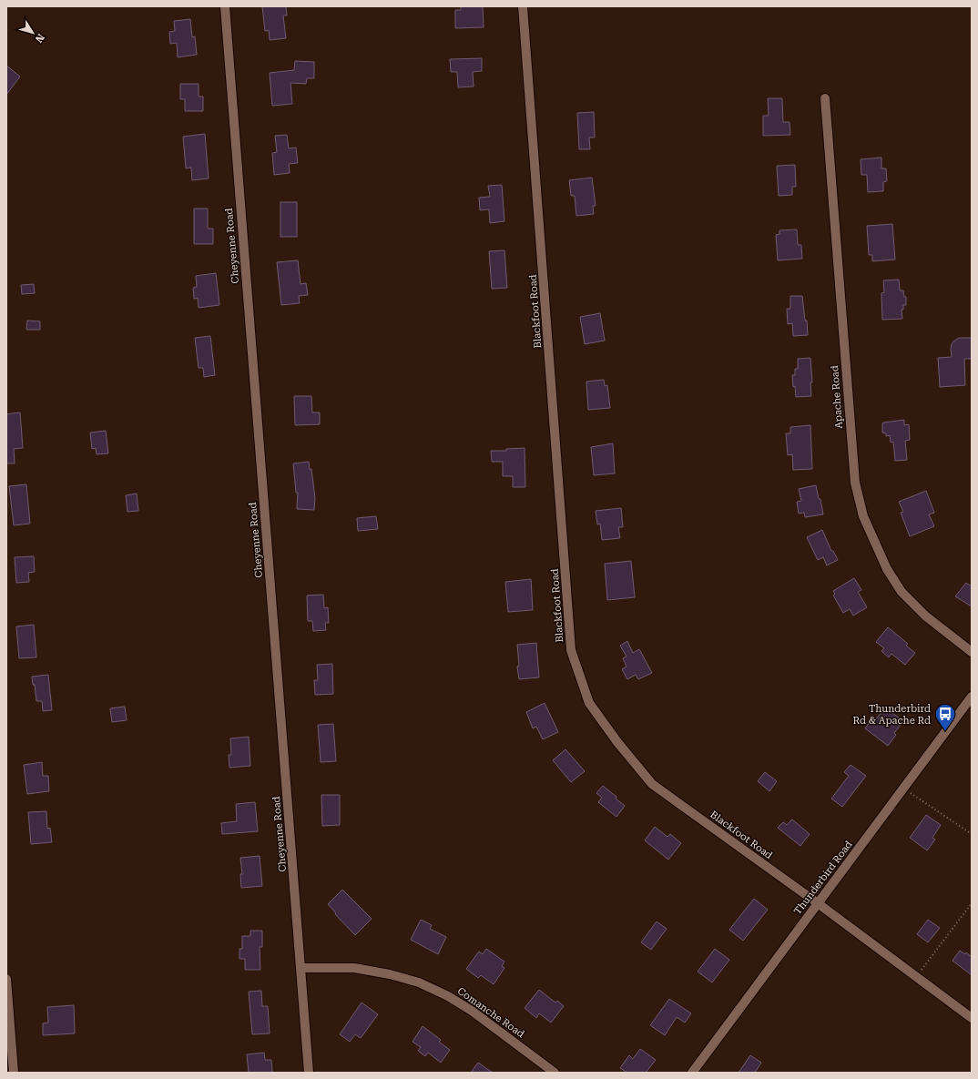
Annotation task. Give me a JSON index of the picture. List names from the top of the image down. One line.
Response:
{"streets":{"street":["Cheyenne Road","Blackfoot Road","Apache Road","Thunderbird Road","Comanche Road"]},"crossings":[["Cheyenne Road","Comanche Road"],["Blackfoot Road","Thunderbird Road"]],"places":{"bus stop":["Thunderbird Rd & Apache Rd"]},"north":"bottom right"}
